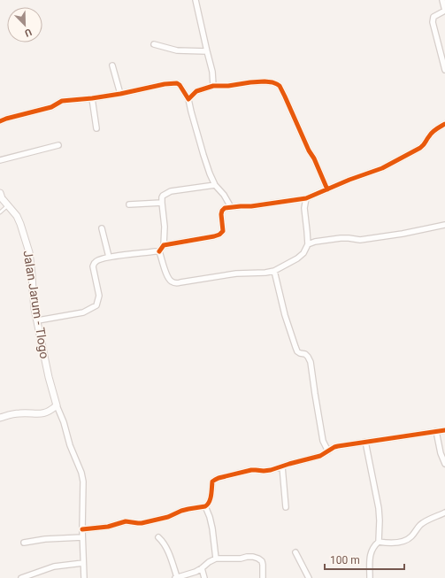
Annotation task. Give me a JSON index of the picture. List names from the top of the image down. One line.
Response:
{"streets":{"street":["Jalan Jarum - Tlogo"]},"scale_bar":"100 m","north":"bottom right"}
